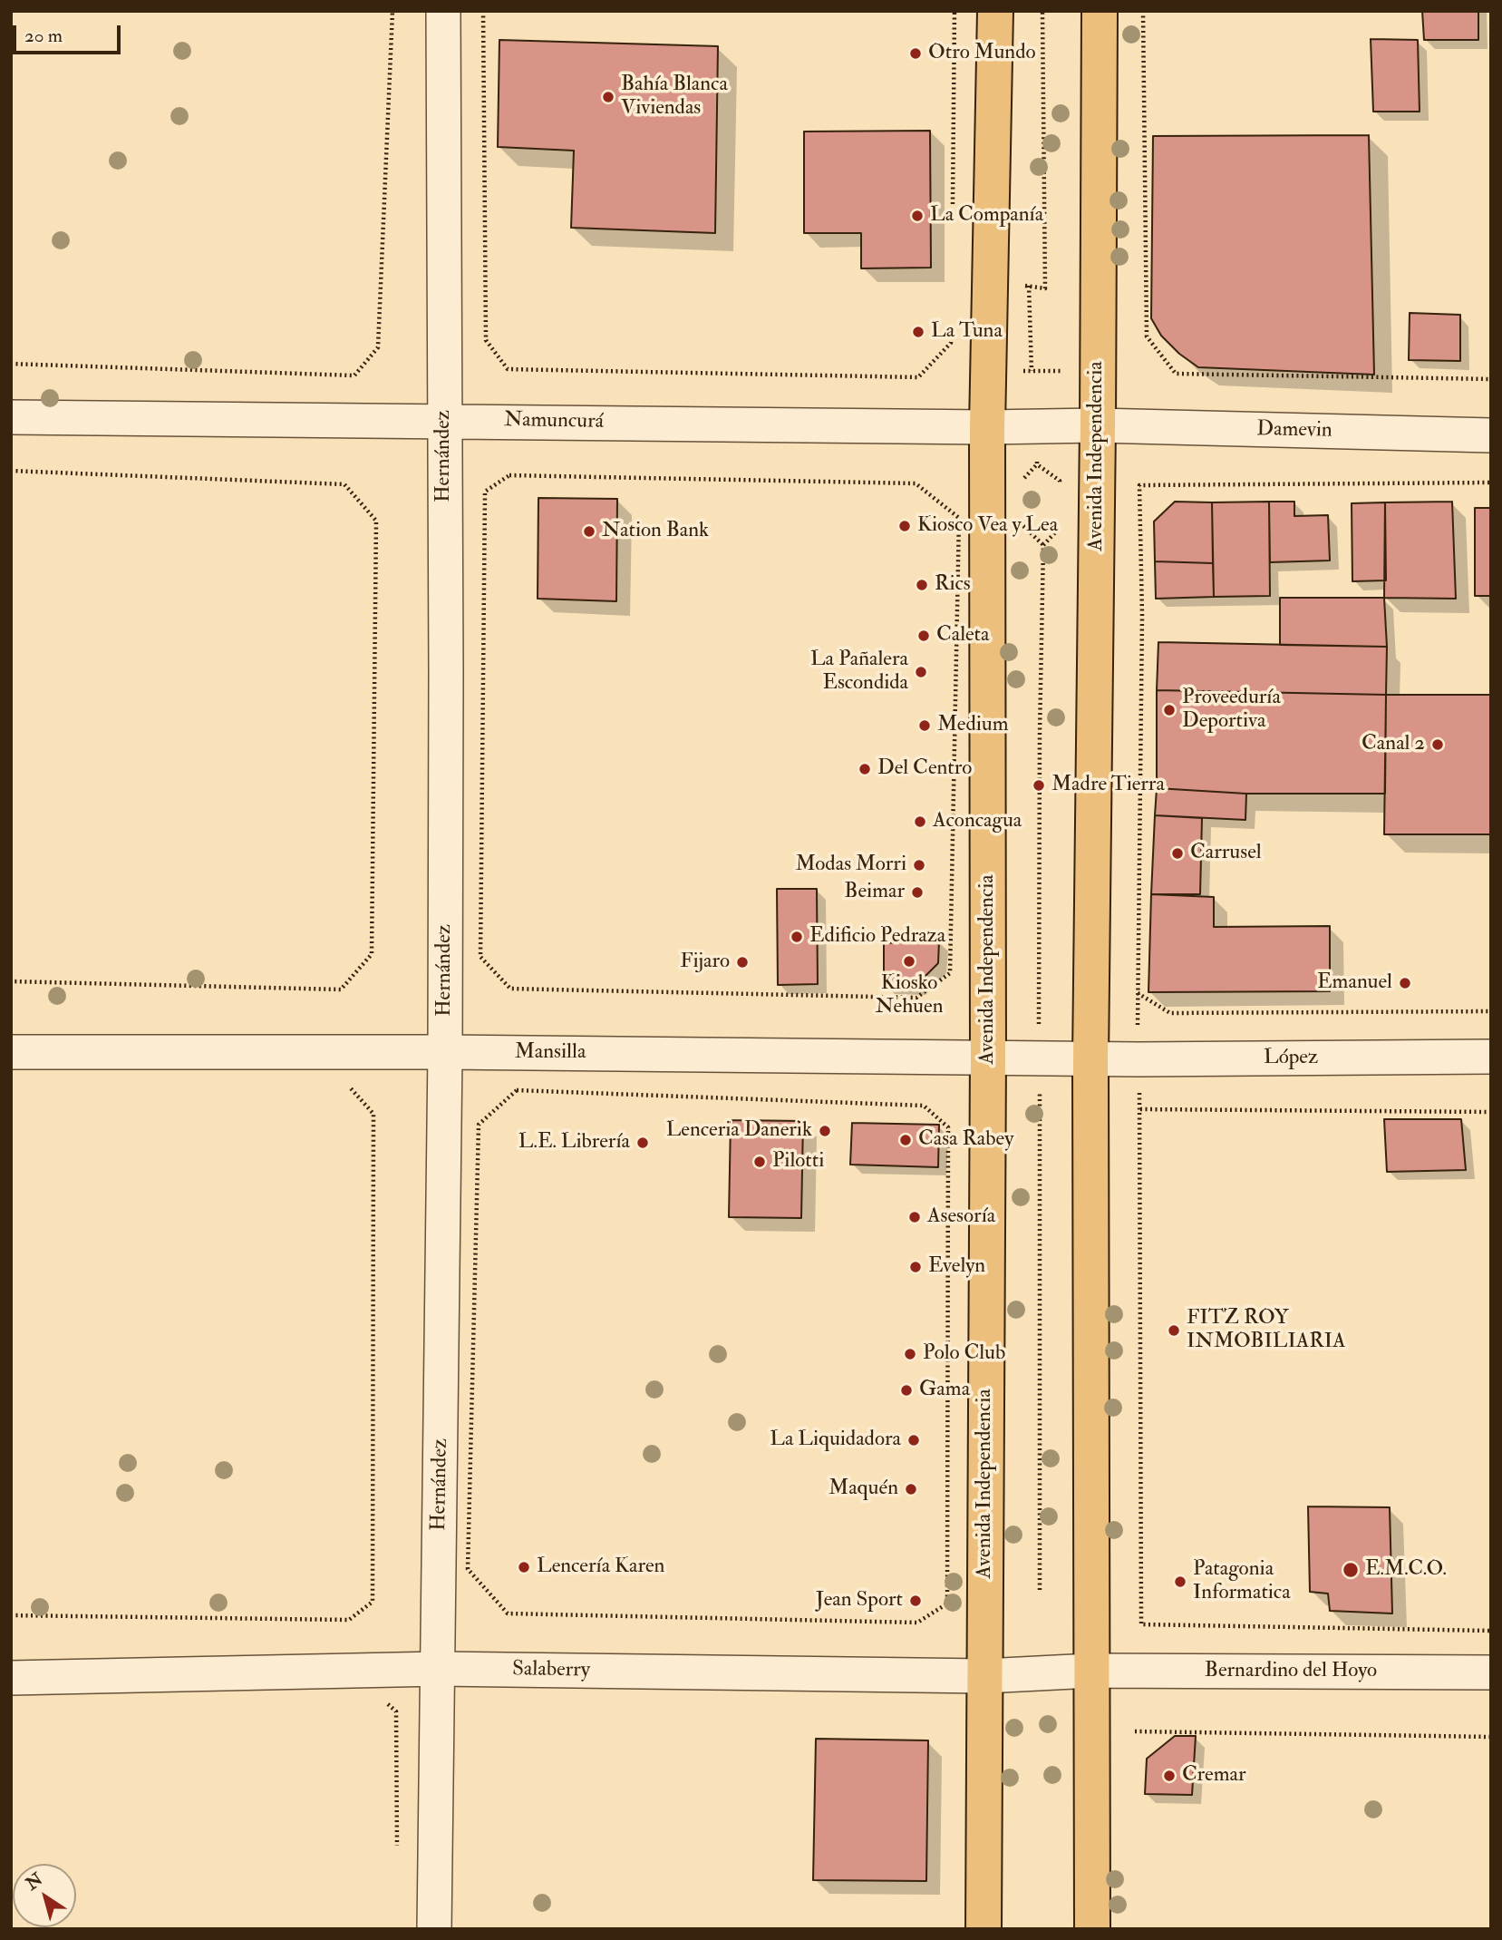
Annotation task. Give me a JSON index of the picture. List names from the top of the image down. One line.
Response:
{"streets":{"main road":["Avenida Independencia"],"street":["Namuncurá","Damevin","Hernández","Mansilla","López","Salaberry","Bernardino del Hoyo"]},"crossings":[["Namuncurá","Damevin"],["Namuncurá","Hernández"],["Namuncurá","Avenida Independencia"],["Damevin","Avenida Independencia"],["Hernández","Mansilla"],["Hernández","Salaberry"],["Avenida Independencia","Mansilla"],["Avenida Independencia","López"],["Avenida Independencia","Salaberry"],["Avenida Independencia","Bernardino del Hoyo"],["Mansilla","López"],["Salaberry","Bernardino del Hoyo"]],"places":["Otro Mundo","Bahía Blanca Viviendas","La Companía","La Tuna","Kiosco Vea y Lea","Nation Bank","Rics","Caleta","La Pañalera Escondida","Proveeduría Deportiva","Medium","Canal 2","Del Centro","Madre Tierra","Aconcagua","Carrusel","Modas Morri","Beimar","Edificio Pedraza","Kiosko Nehuen","Fijaro","Emanuel","Lenceria Danerik","Casa Rabey","L.E. Librería","Pilotti","Asesoría","Evelyn","FITZ ROY INMOBILIARIA","Polo Club","Gama","La Liquidadora","Maquén","Lencería Karen","E.M.C.O.","Patagonia Informatica","Jean Sport","Cremar"],"scale_bar":"20 m","north":"top left"}
